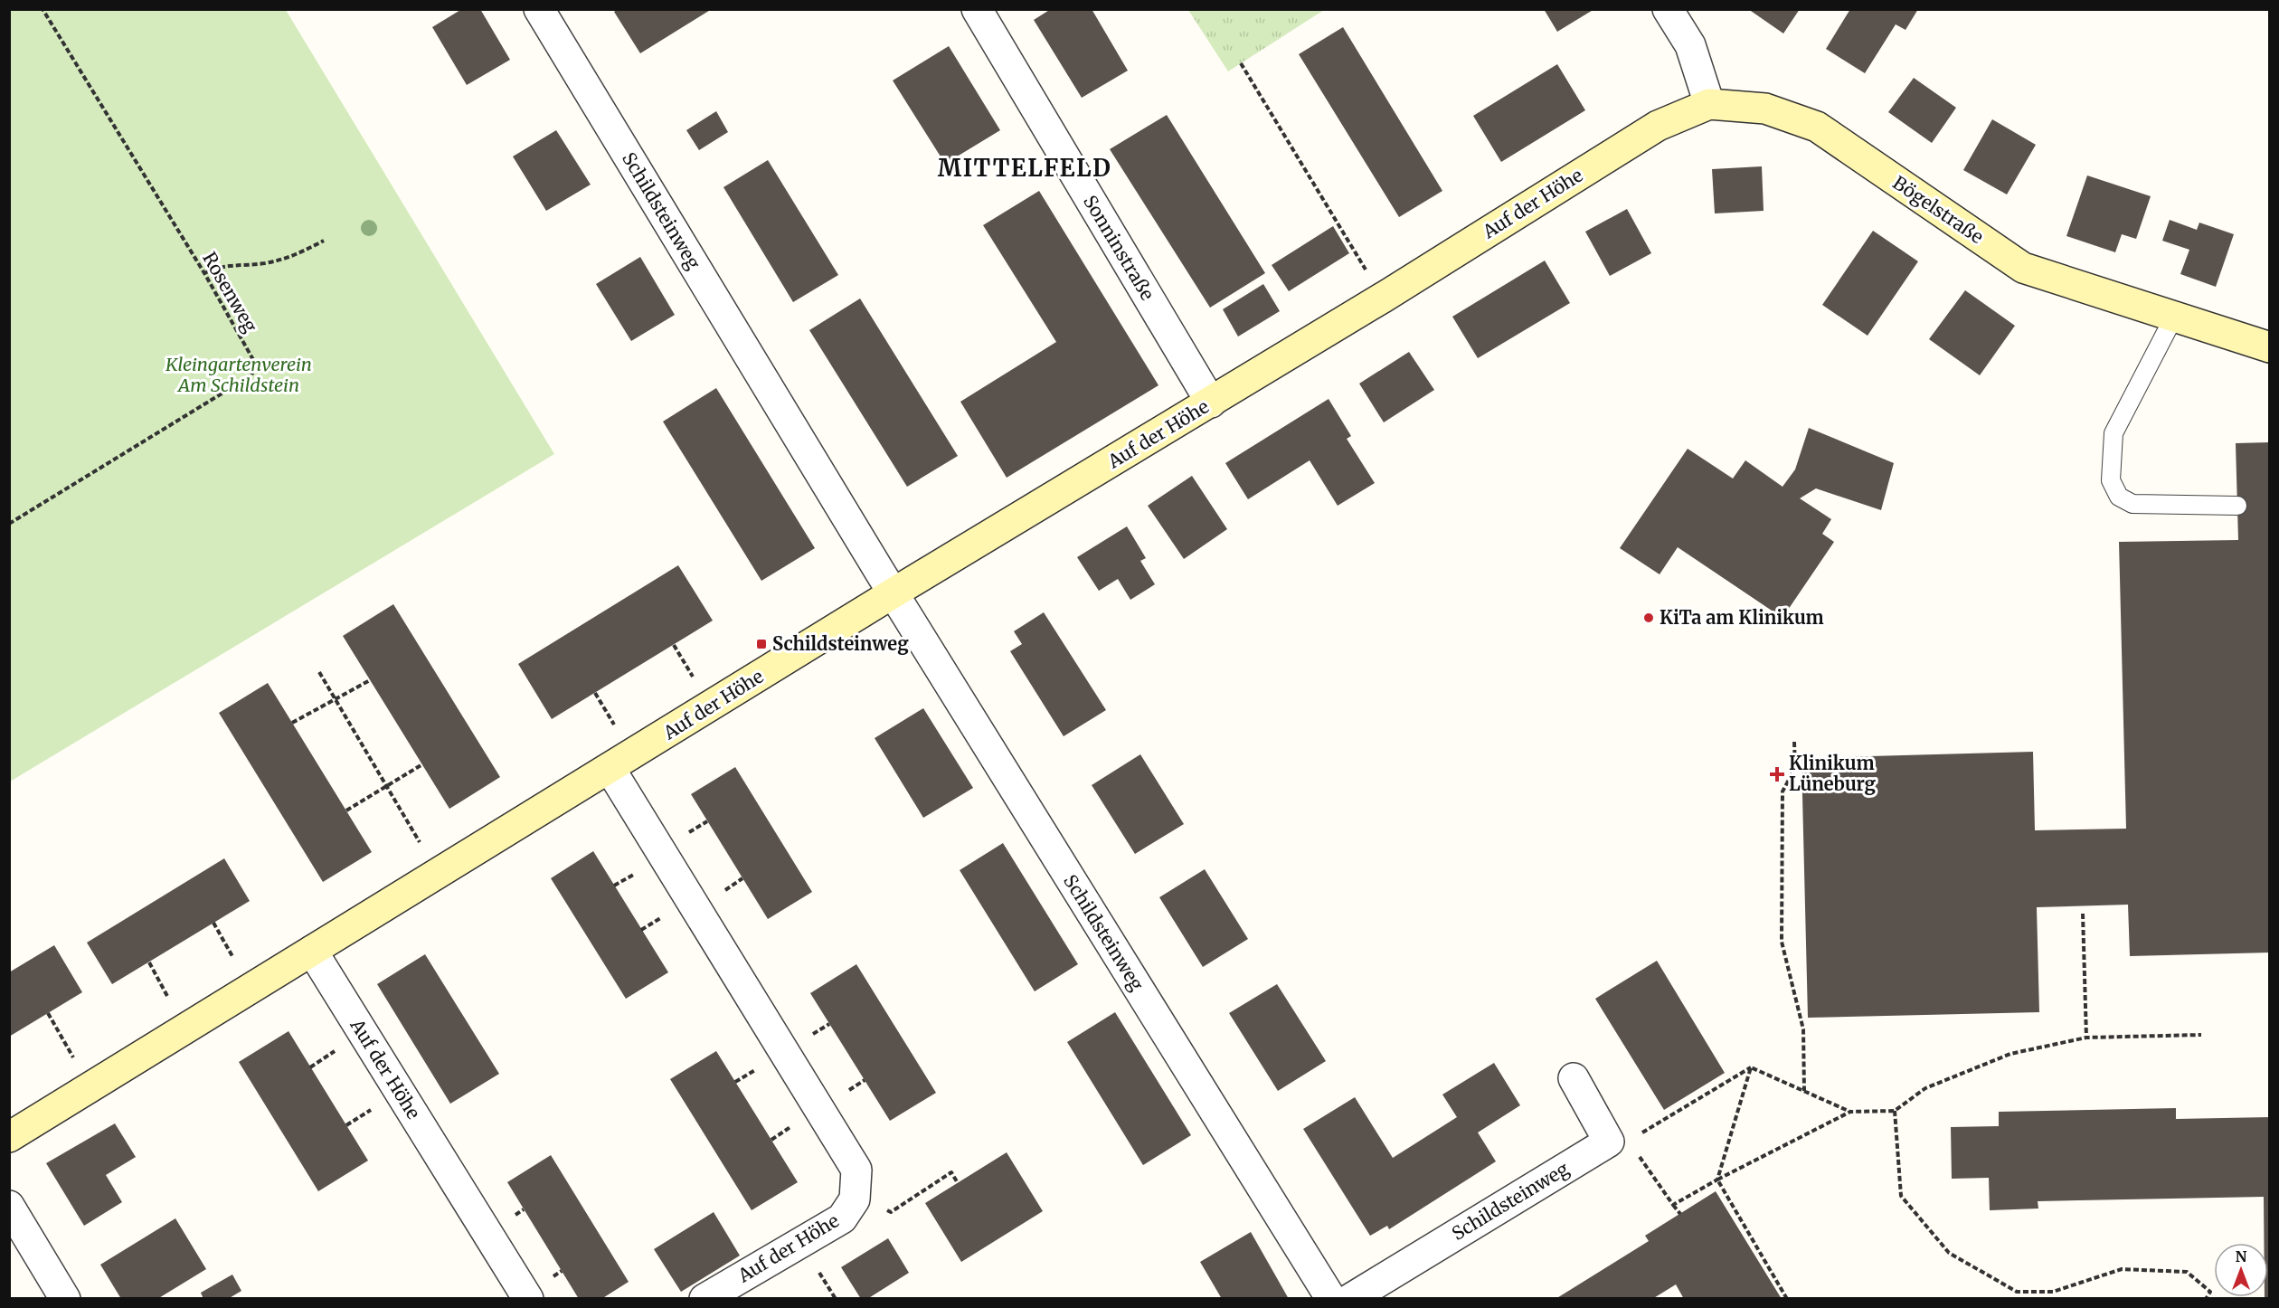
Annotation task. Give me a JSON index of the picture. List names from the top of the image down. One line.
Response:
{"streets":{"street":["Auf der Höhe","Bögelstraße","Schildsteinweg","Sonninstraße"],"path":["Rosenweg"]},"crossings":[["Auf der Höhe","Bögelstraße"],["Auf der Höhe","Schildsteinweg"],["Auf der Höhe","Sonninstraße"]],"districts":["MITTELFELD"],"parks":["Kleingartenverein Am Schildstein"],"places":{"other":["KiTa am Klinikum"],"transit":["Schildsteinweg"],"health":["Klinikum Lüneburg"]},"north":"top"}
